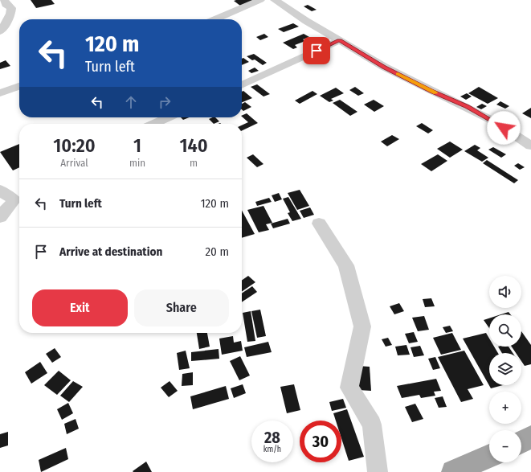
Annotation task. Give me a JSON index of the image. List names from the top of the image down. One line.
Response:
{"page":{"turn":["120 m","Turn left"],"eta":["10:20","Arrival","1","min","140","m"],"list":[{"name":"Turn left","value":"120 m"},{"name":"Arrive at destination","value":"20 m"}],"map_buttons":["+","−"],"buttons":["Exit","Share"],"speed":"28 km/h","limit":"30"}}
